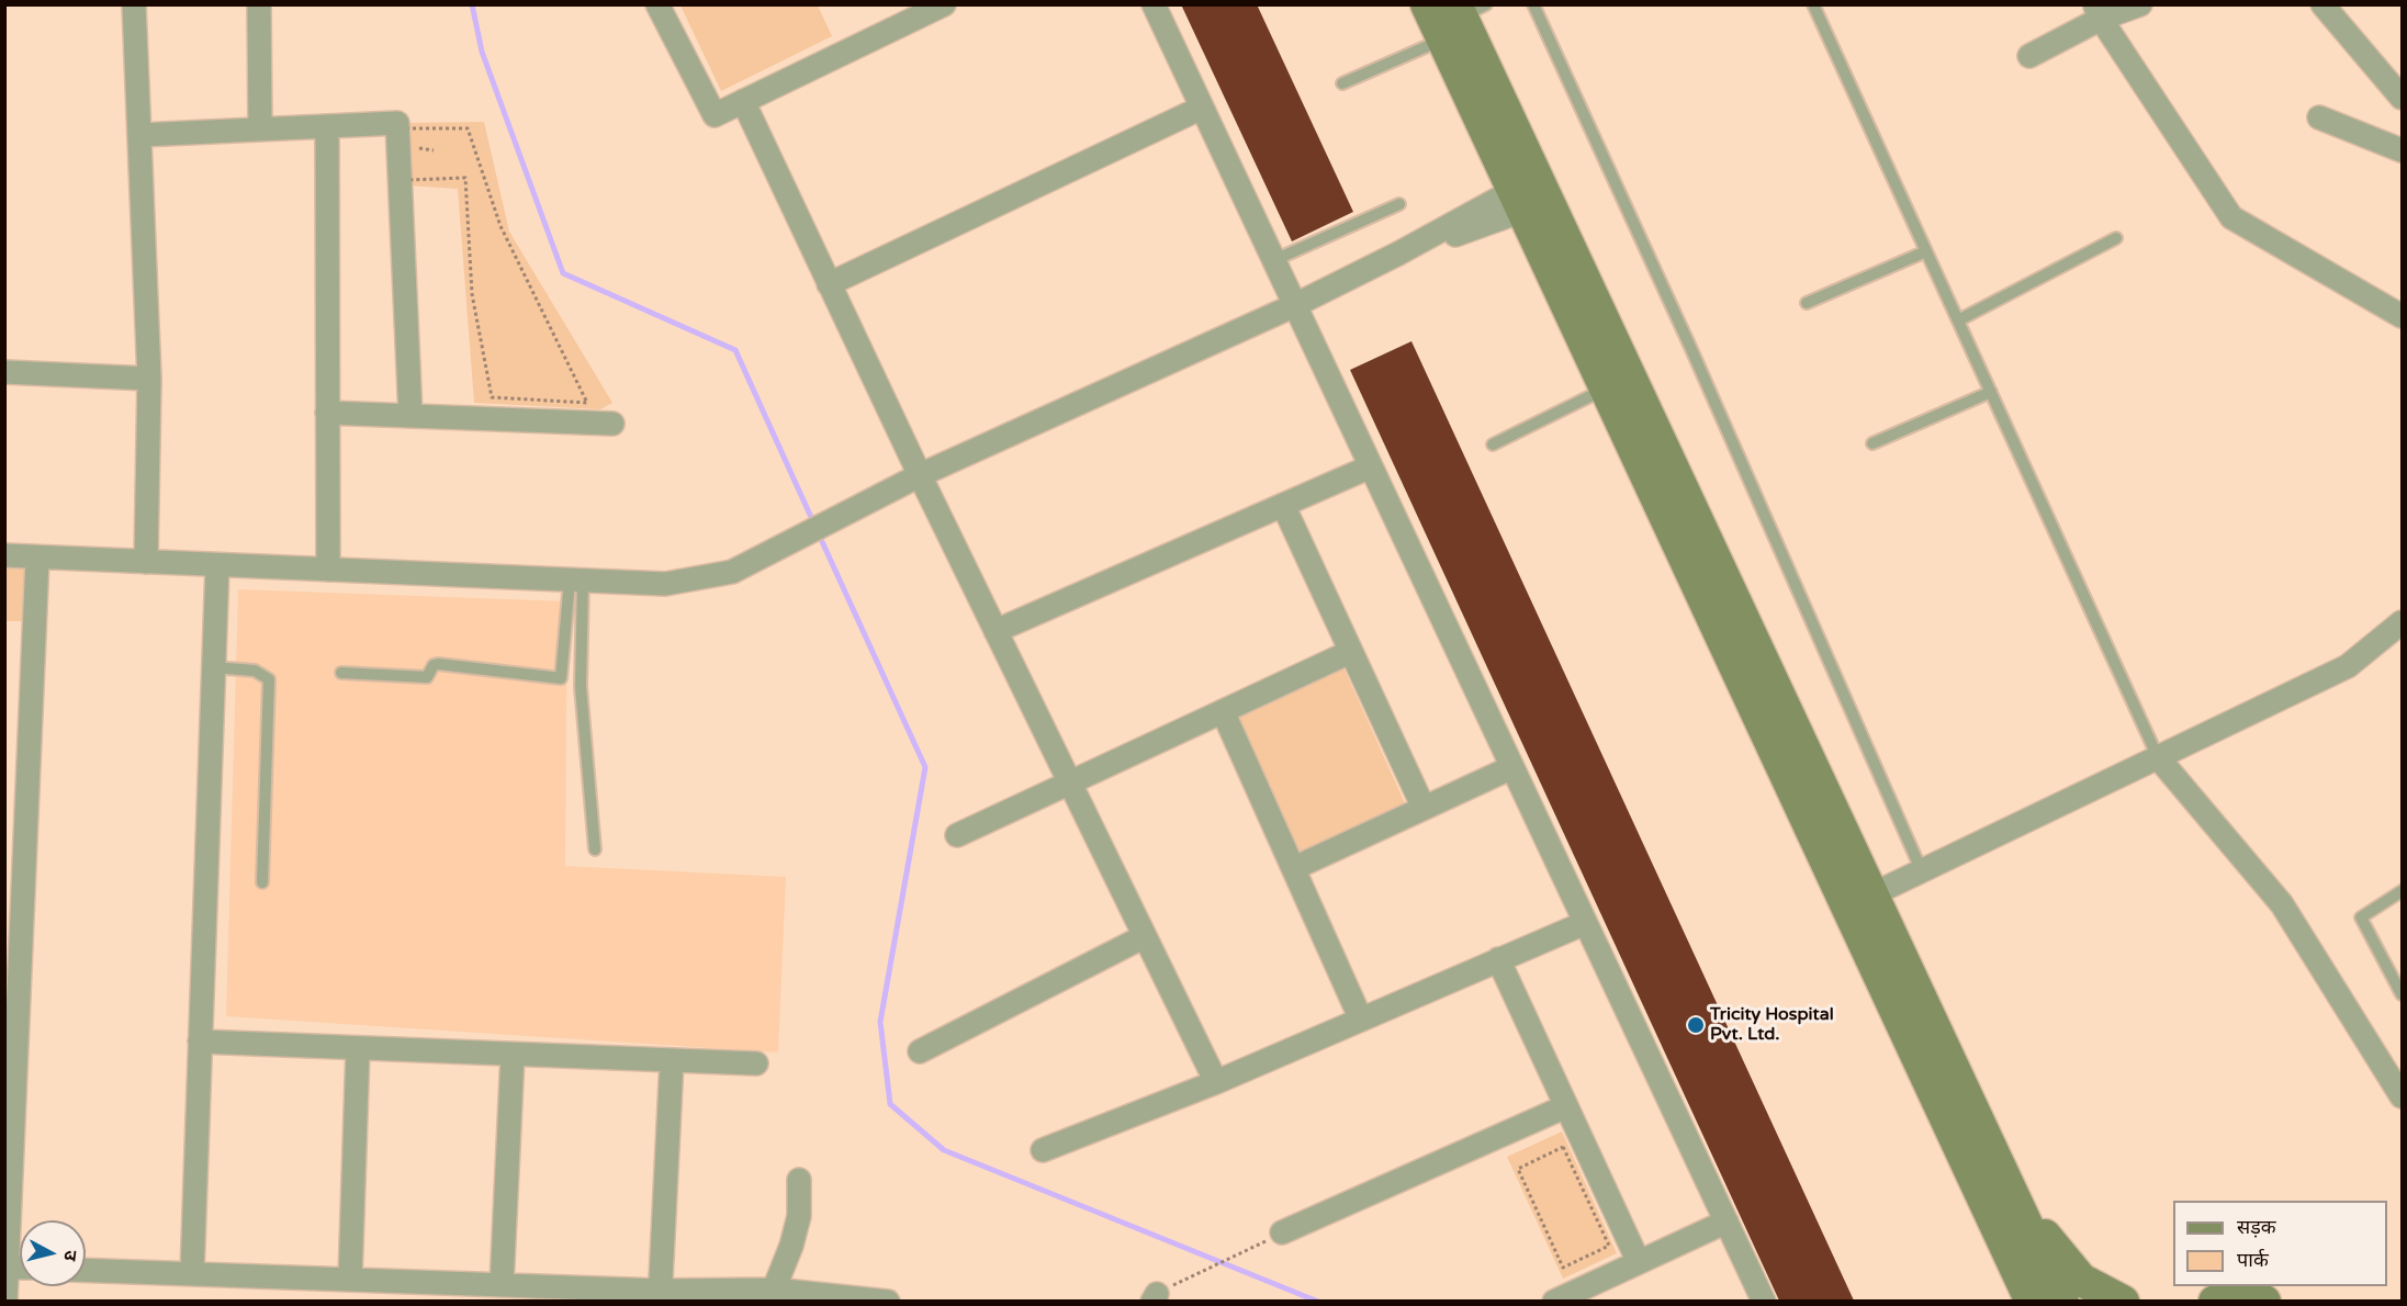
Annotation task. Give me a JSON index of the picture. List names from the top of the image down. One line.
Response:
{"places":["Tricity Hospital Pvt. Ltd."],"legend":["सड़क","पार्क"],"north":"right"}
